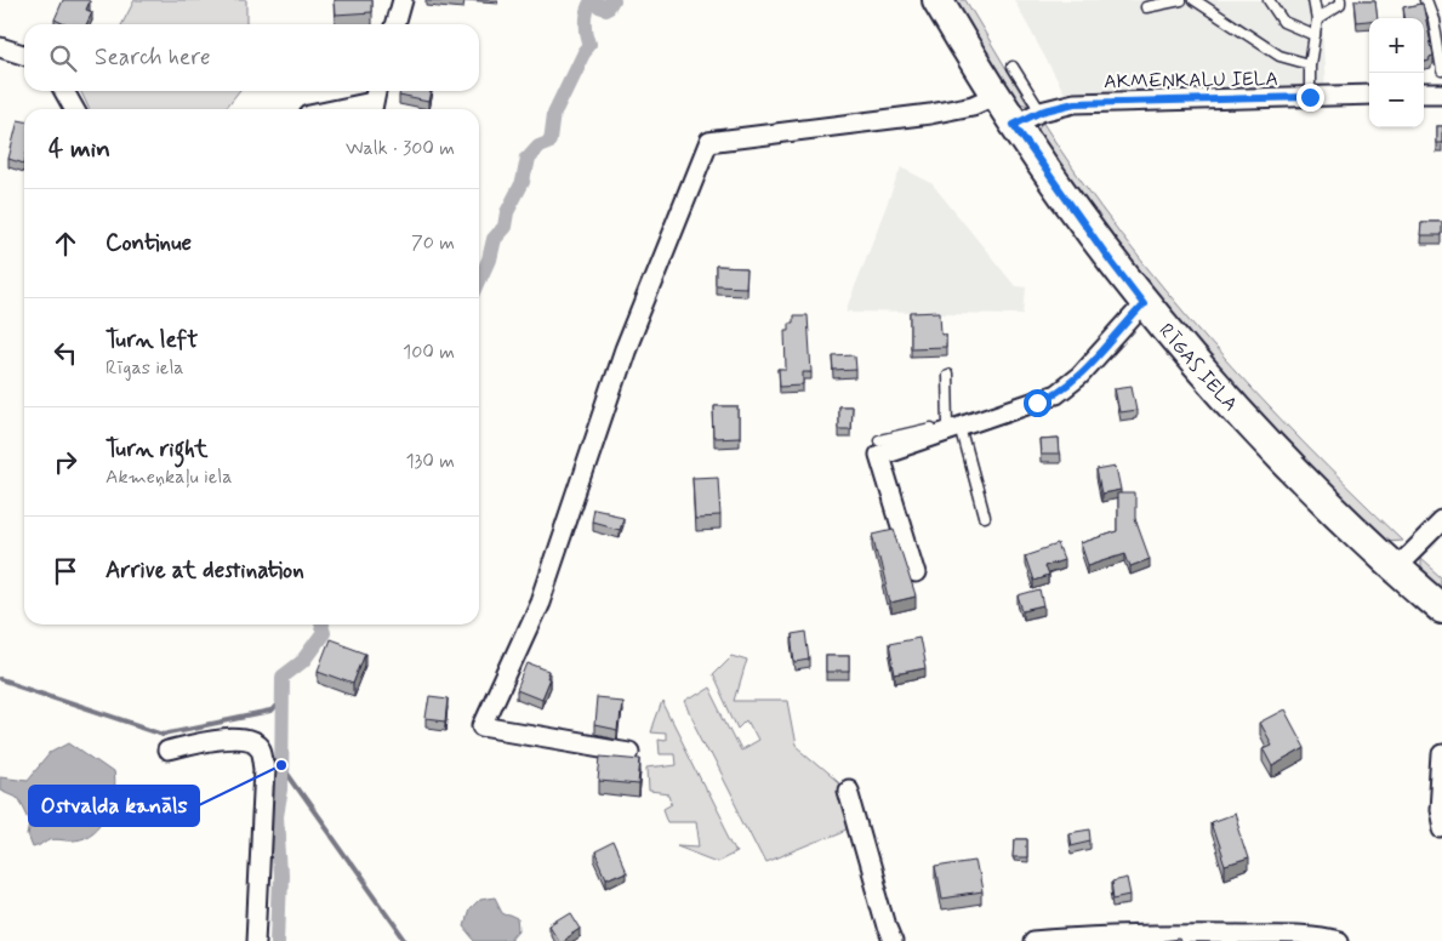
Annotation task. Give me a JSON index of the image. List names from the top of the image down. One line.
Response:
{"streets":{"main road":["RĪGAS IELA"],"street":["AKMEŅKAĻU IELA"]},"crossings":[["AKMEŅKAĻU IELA","RĪGAS IELA"]],"places":["Ostvalda kanāls"],"page":{"map_buttons":["+","−"],"search":"Search here","heading":["4 min","Walk · 300 m"],"list":[["Continue","70 m"],["Turn left","Rīgas iela","100 m"],["Turn right","Akmeņkaļu iela","130 m"],"Arrive at destination"]}}
